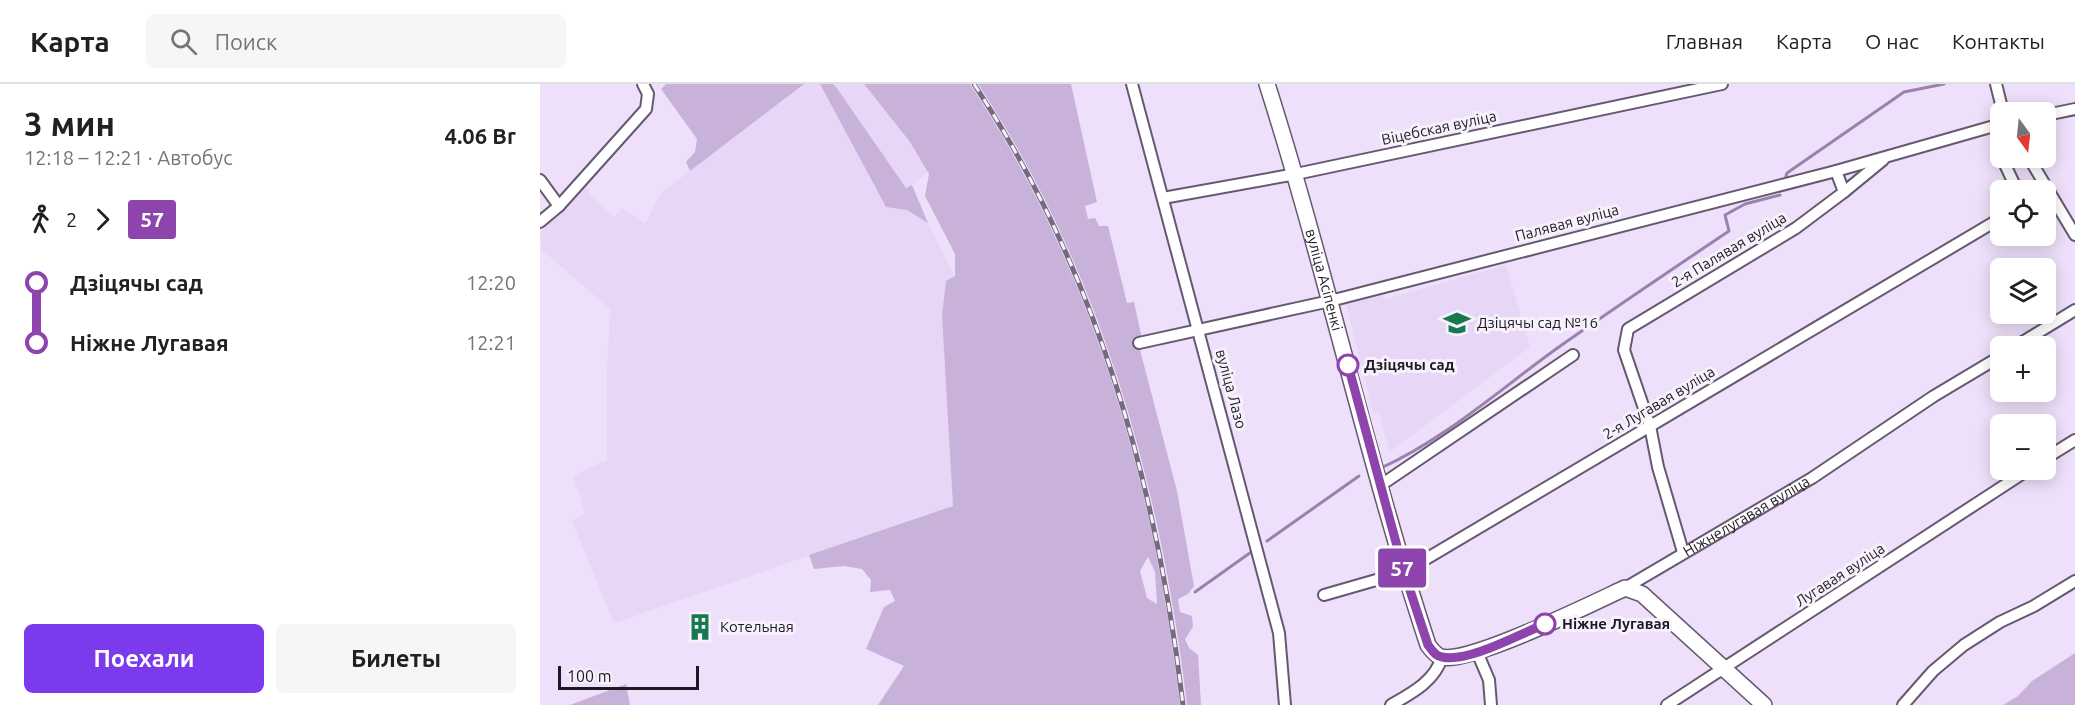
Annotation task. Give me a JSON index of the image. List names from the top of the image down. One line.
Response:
{"streets":{"street":["Віцебская вуліца","Палявая вуліца","2-я Палявая вуліца","вуліца Асіпенкі","вуліца Лазо","2-я Лугавая вуліца","Ніжнелугавая вуліца","Лугавая вуліца"]},"crossings":[["Віцебская вуліца","вуліца Асіпенкі"],["Віцебская вуліца","вуліца Лазо"],["Палявая вуліца","2-я Палявая вуліца"],["Палявая вуліца","вуліца Асіпенкі"],["Палявая вуліца","вуліца Лазо"],["2-я Палявая вуліца","2-я Лугавая вуліца"],["вуліца Асіпенкі","2-я Лугавая вуліца"]],"places":{"school or university":["Дзіцячы сад №16"],"other":["Дзіцячы сад","Ніжне Лугавая"],"building":["Котельная"]},"lines":["bus line 57"],"scale_bar":"100 m","north":"bottom","page":{"header":"Карта","search":"Поиск","nav":["Главная","Карта","О нас","Контакты"],"heading":["3 мин","12:18 – 12:21 · Автобус","4.06 Br"],"on_map":"57","map_buttons":["+","−"],"legs":["2","57"],"list":[{"name":"Дзіцячы сад","value":"12:20"},{"name":"Ніжне Лугавая","value":"12:21"}],"buttons":["Поехали","Билеты"],"scale":"100 m"}}
